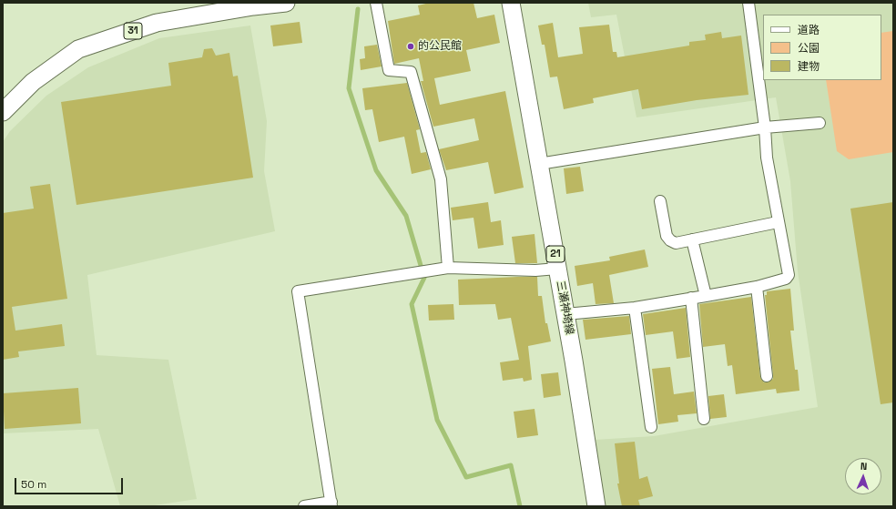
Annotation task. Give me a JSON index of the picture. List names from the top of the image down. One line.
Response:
{"streets":{"main road":["31","21","三瀬神埼線"]},"places":["的公民館"],"legend":["道路","公園","建物"],"scale_bar":"50 m","north":"top"}
